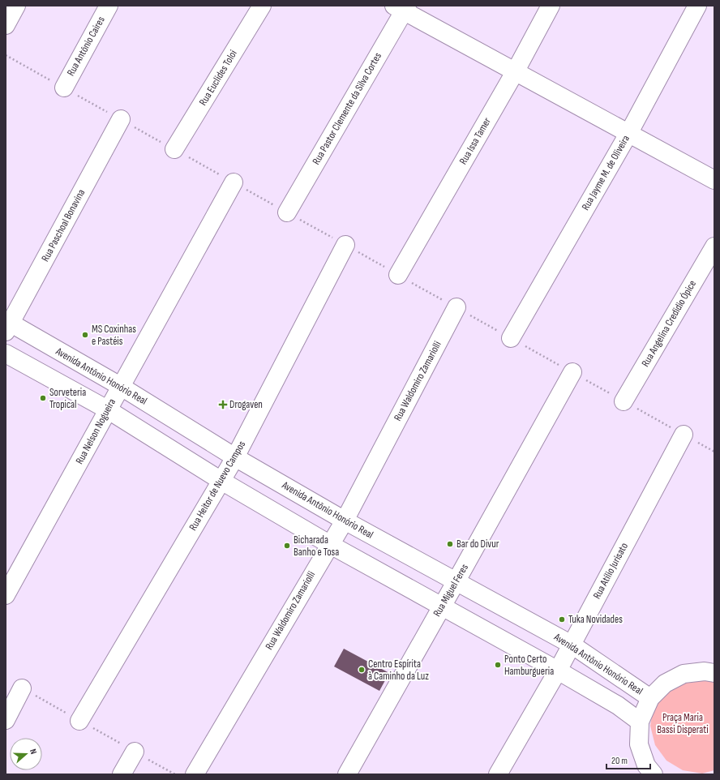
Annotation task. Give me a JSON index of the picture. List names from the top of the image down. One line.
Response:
{"streets":{"street":["Rua Antônio Caires","Rua Euclides Toloi","Rua Pastor Clemente da Silva Cortes","Rua Issa Tamer","Rua Jayme M. de Oliveira","Rua Paschoal Bonavina","Rua Angelina Credidio Ópice","Avenida Antônio Honório Real","Rua Waldomiro Zamariolli","Rua Nelson Nogueira","Rua Heitor de Nuevo Campos","Rua Atílio Jurisato","Rua Miguel Feres"]},"crossings":[["Rua Paschoal Bonavina","Avenida Antônio Honório Real"],["Avenida Antônio Honório Real","Rua Waldomiro Zamariolli"],["Avenida Antônio Honório Real","Rua Nelson Nogueira"],["Avenida Antônio Honório Real","Rua Heitor de Nuevo Campos"],["Avenida Antônio Honório Real","Rua Atílio Jurisato"],["Avenida Antônio Honório Real","Rua Miguel Feres"]],"parks":["Praça Maria Bassi Disperati"],"places":{"other":["MS Coxinhas e Pastéis","Sorveteria Tropical","Bar do Divur","Bicharada Banho e Tosa","Tuka Novidades","Ponto Certo Hamburgueria","Centro Espírita à Caminho da Luz"],"health":["Drogaven"]},"scale_bar":"20 m","north":"right"}
